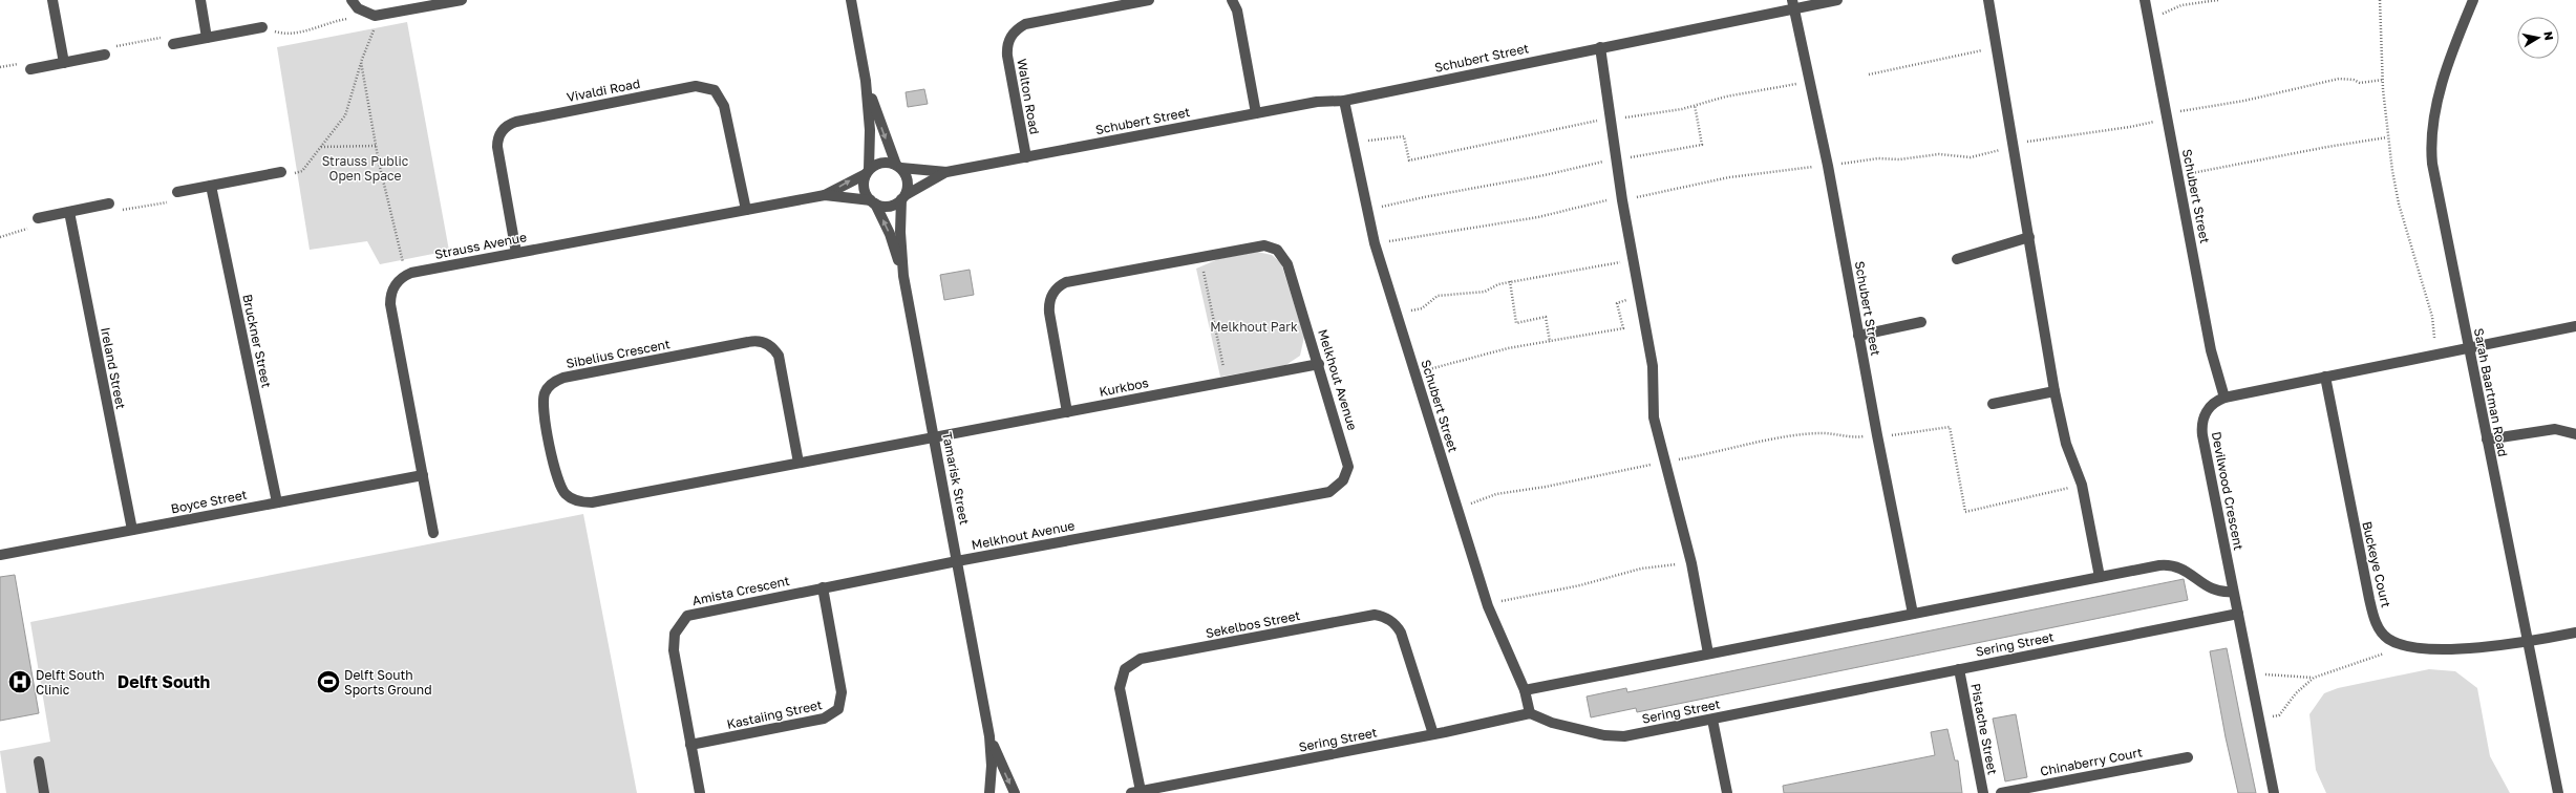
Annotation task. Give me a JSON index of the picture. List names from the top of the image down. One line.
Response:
{"streets":{"street":["Schubert Street","Vivaldi Road","Walton Road","Strauss Avenue","Bruckner Street","Sibelius Crescent","Ireland Street","Melkhout Avenue","Kurkbos","Sarah Baartman Road","Tamarisk Street","Devilwood Crescent","Boyce Street","Buckeye Court","Amista Crescent","Sekelbos Street","Sering Street","Kastaiing Street","Pistache Street","Chinaberry Court"]},"crossings":[["Schubert Street","Walton Road"],["Schubert Street","Strauss Avenue"],["Schubert Street","Tamarisk Street"],["Schubert Street","Devilwood Crescent"],["Schubert Street","Sering Street"],["Vivaldi Road","Strauss Avenue"],["Strauss Avenue","Tamarisk Street"],["Bruckner Street","Boyce Street"],["Sibelius Crescent","Kurkbos"],["Sibelius Crescent","Tamarisk Street"],["Ireland Street","Boyce Street"],["Melkhout Avenue","Kurkbos"],["Melkhout Avenue","Tamarisk Street"],["Melkhout Avenue","Amista Crescent"],["Kurkbos","Tamarisk Street"],["Sarah Baartman Road","Devilwood Crescent"],["Sarah Baartman Road","Buckeye Court"],["Tamarisk Street","Amista Crescent"],["Devilwood Crescent","Buckeye Court"],["Devilwood Crescent","Sering Street"],["Amista Crescent","Kastaiing Street"],["Sekelbos Street","Sering Street"],["Sering Street","Pistache Street"]],"districts":["Delft South"],"parks":["Strauss Public Open Space","Melkhout Park"],"places":{"hospital":["Delft South Clinic"],"sports":["Delft South Sports Ground"]},"north":"right"}
